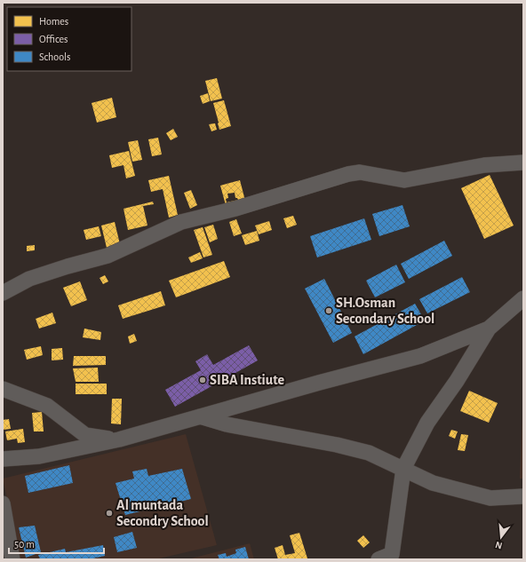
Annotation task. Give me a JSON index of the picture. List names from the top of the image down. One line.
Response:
{"places":["SH.Osman Secondary School","SIBA Instiute","Al muntada Secondry School"],"legend":["Homes","Offices","Schools"],"scale_bar":"50 m","north":"bottom"}
